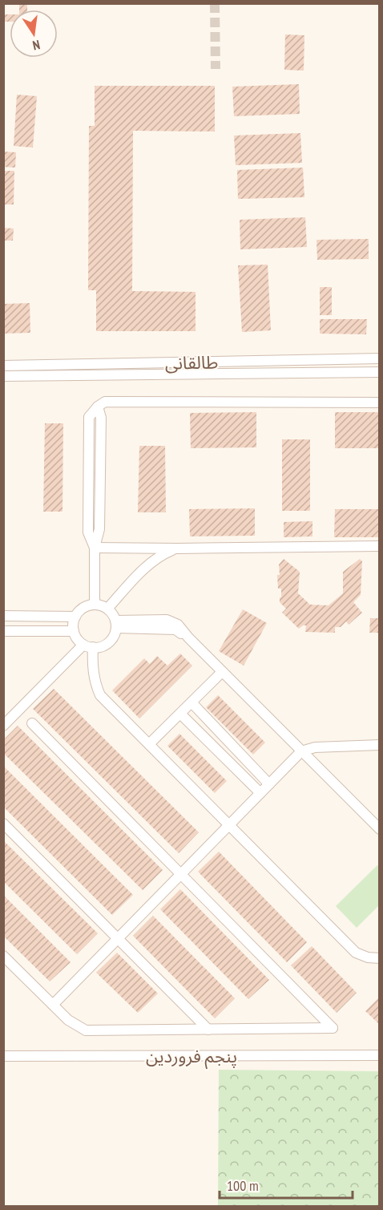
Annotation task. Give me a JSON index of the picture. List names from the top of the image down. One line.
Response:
{"streets":{"street":["طالقانی","پنجم فروردین"]},"scale_bar":"100 m","north":"bottom"}
